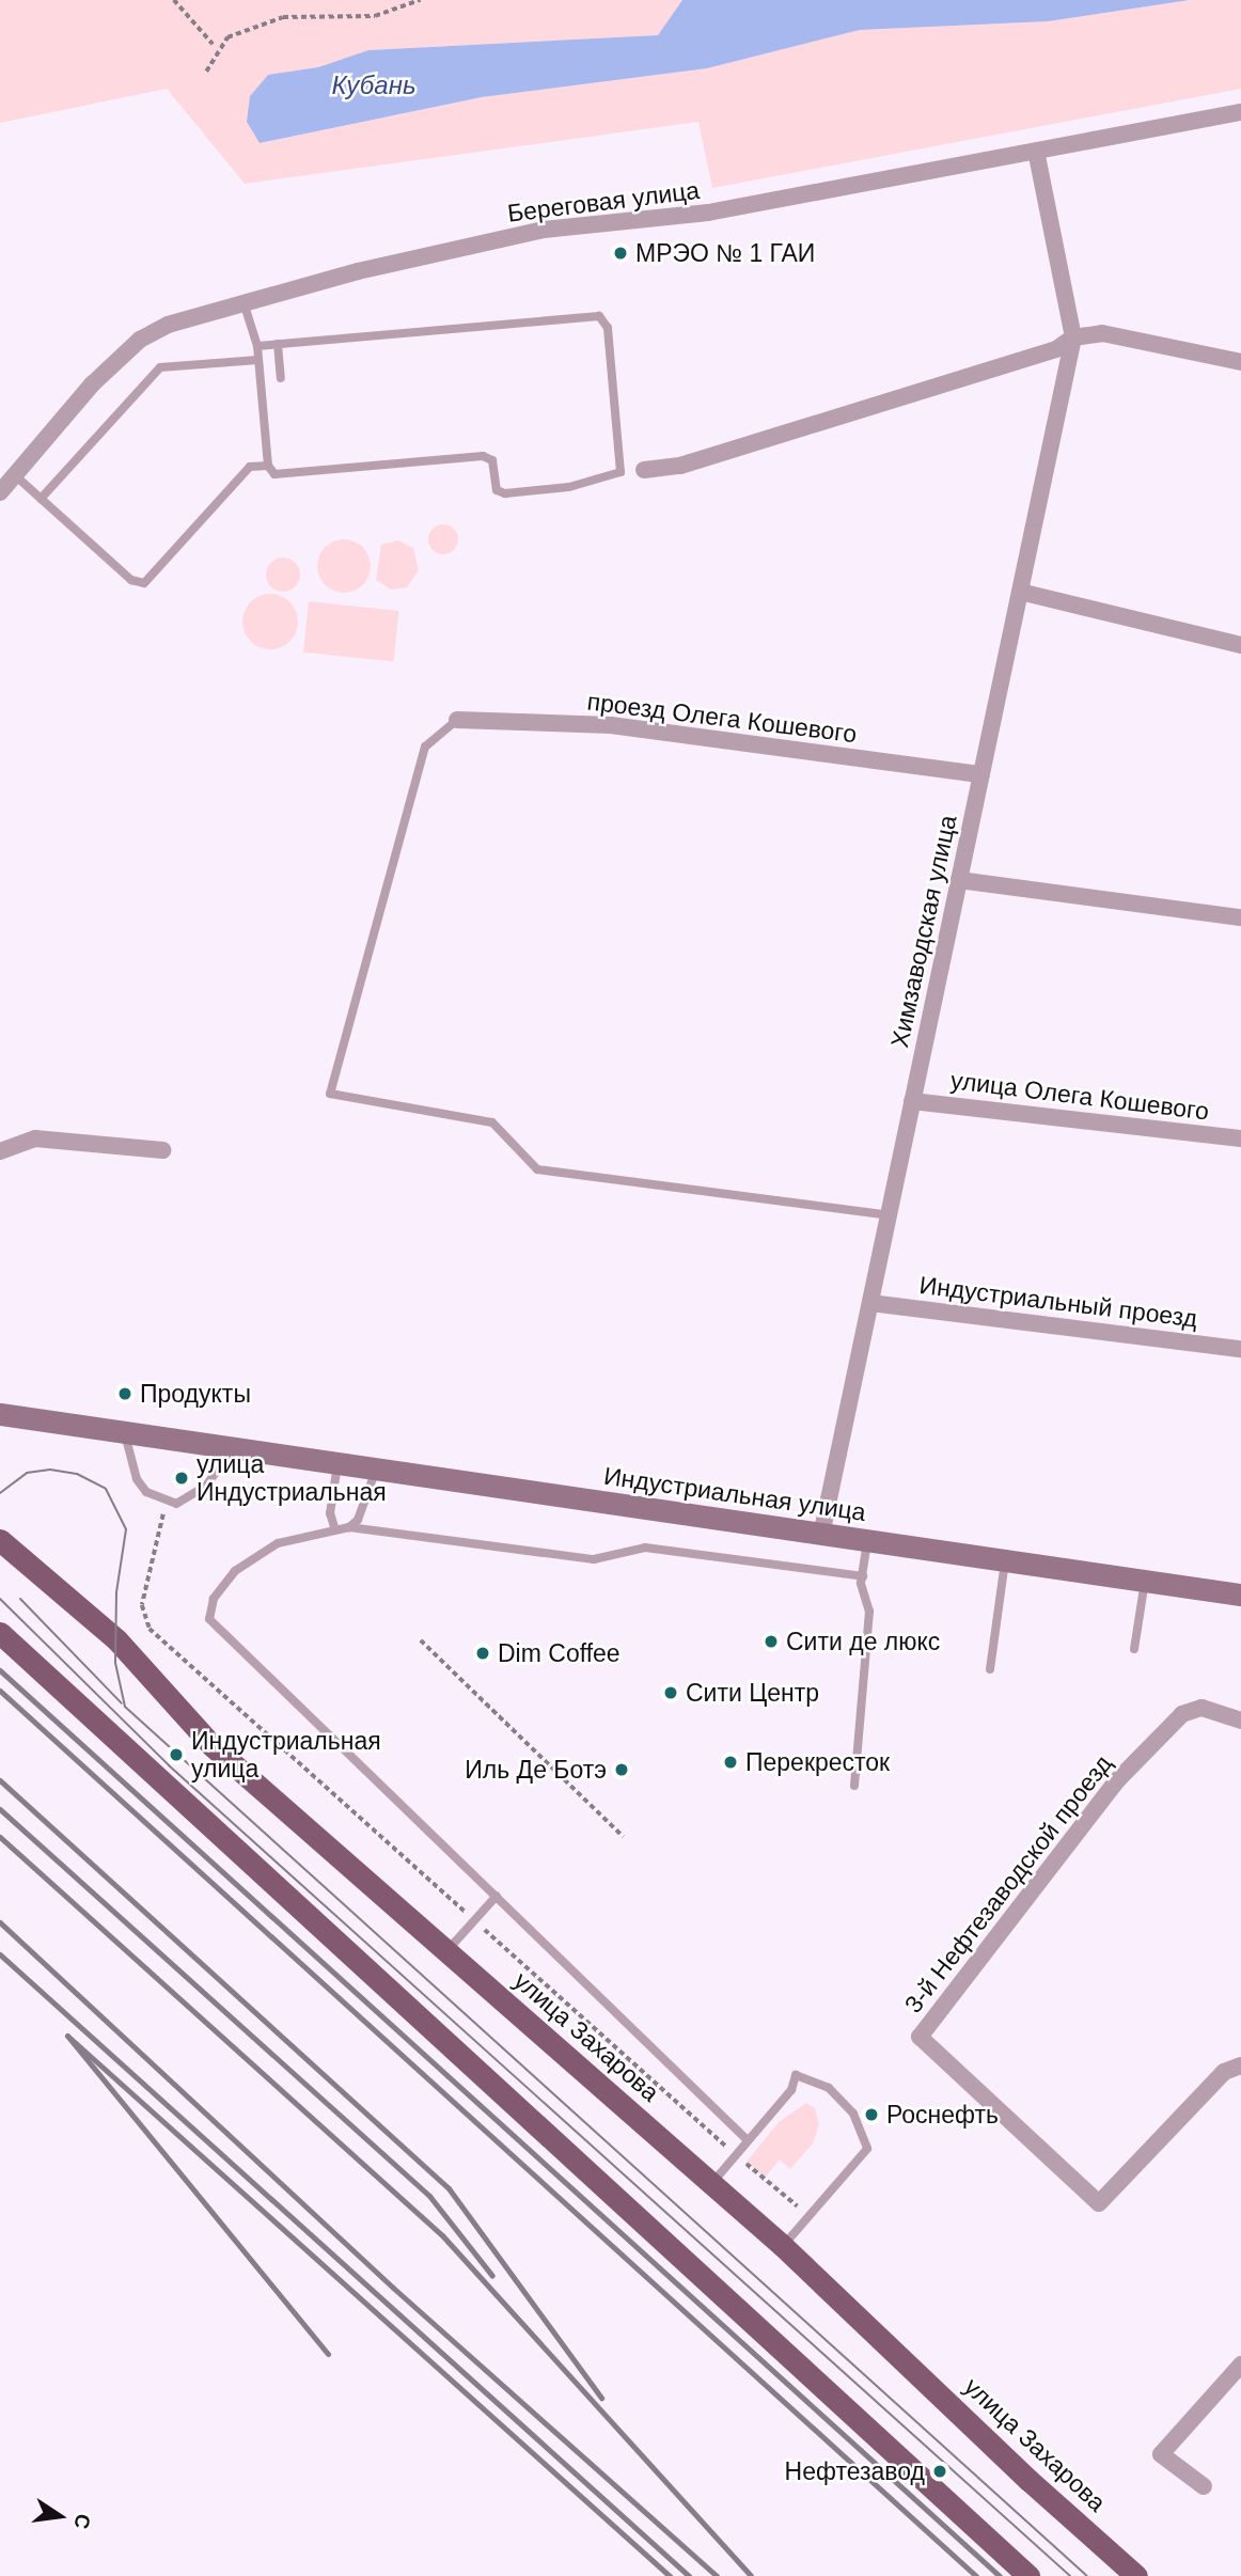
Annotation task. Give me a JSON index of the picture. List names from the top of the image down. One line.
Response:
{"streets":{"main road":["Индустриальная улица","улица Захарова"],"street":["Береговая улица","проезд Олега Кошевого","Химзаводская улица","улица Олега Кошевого","Индустриальный проезд","3-й Нефтезаводской проезд"]},"crossings":[["Береговая улица","Химзаводская улица"],["проезд Олега Кошевого","Химзаводская улица"],["Химзаводская улица","улица Олега Кошевого"],["Химзаводская улица","Индустриальный проезд"],["Химзаводская улица","Индустриальная улица"]],"water":["Кубань"],"places":["МРЭО № 1 ГАИ","Продукты","улица Индустриальная","Сити де люкс","Dim Coffee","Сити Центр","Индустриальная улица","Перекресток","Иль Де Ботэ","Роснефть","Нефтезавод"],"north":"right"}
